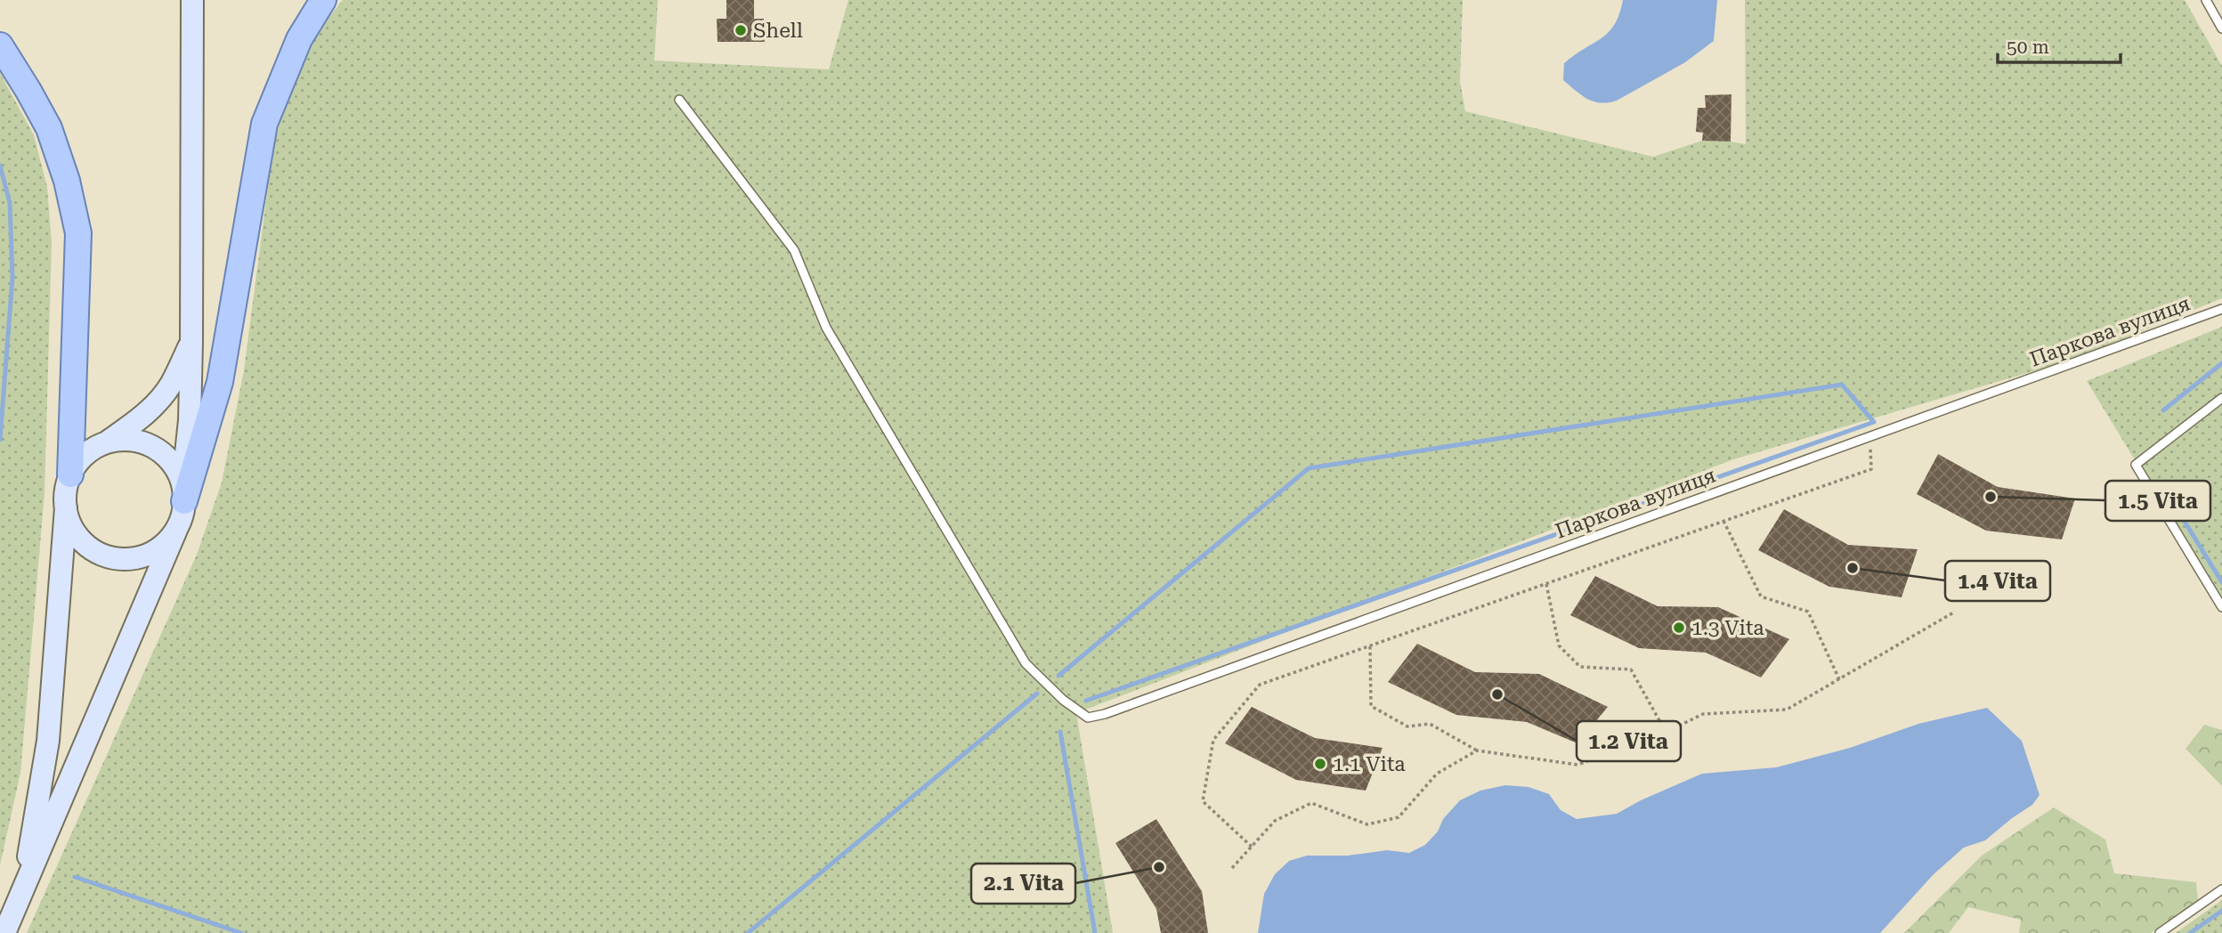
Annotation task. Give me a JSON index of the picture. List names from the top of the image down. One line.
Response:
{"streets":{"lane":["Паркова вулиця"]},"places":["Shell","1.5 Vita","1.4 Vita","1.3 Vita","1.2 Vita","1.1 Vita","2.1 Vita"],"scale_bar":"50 m"}
